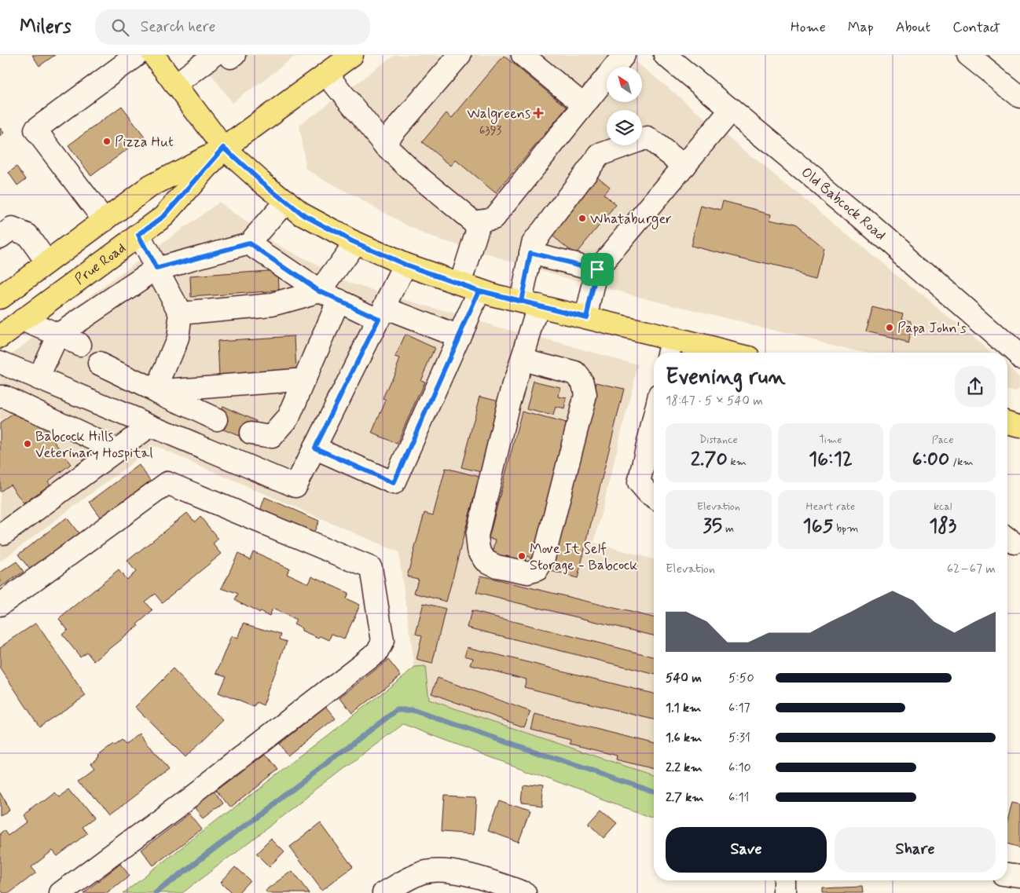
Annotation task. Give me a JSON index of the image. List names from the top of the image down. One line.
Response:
{"streets":{"main road":["Prue Road"],"street":["Old Babcock Road"]},"places":{"health":["Walgreens"],"other":["Pizza Hut","Whataburger","Papa John's","Babcock Hills Veterinary Hospital","Move It Self Storage - Babcock"]},"house_numbers":["6393"],"north":"top left","page":{"header":"Milers","search":"Search here","nav":["Home","Map","About","Contact"],"heading":["Evening run","18:47 · 5 × 540 m"],"stats":[["Distance","2.70 km"],["Time","16:12"],["Pace","6:00 /km"],["Elevation","35 m"],["Heart rate","165 bpm"],["kcal","183"]],"chart":["Elevation","62–67 m"],"list":[{"name":"540 m","note":"5:50"},{"name":"1.1 km","note":"6:17"},{"name":"1.6 km","note":"5:31"},{"name":"2.2 km","note":"6:10"},{"name":"2.7 km","note":"6:11"}],"buttons":["Save","Share"]}}
